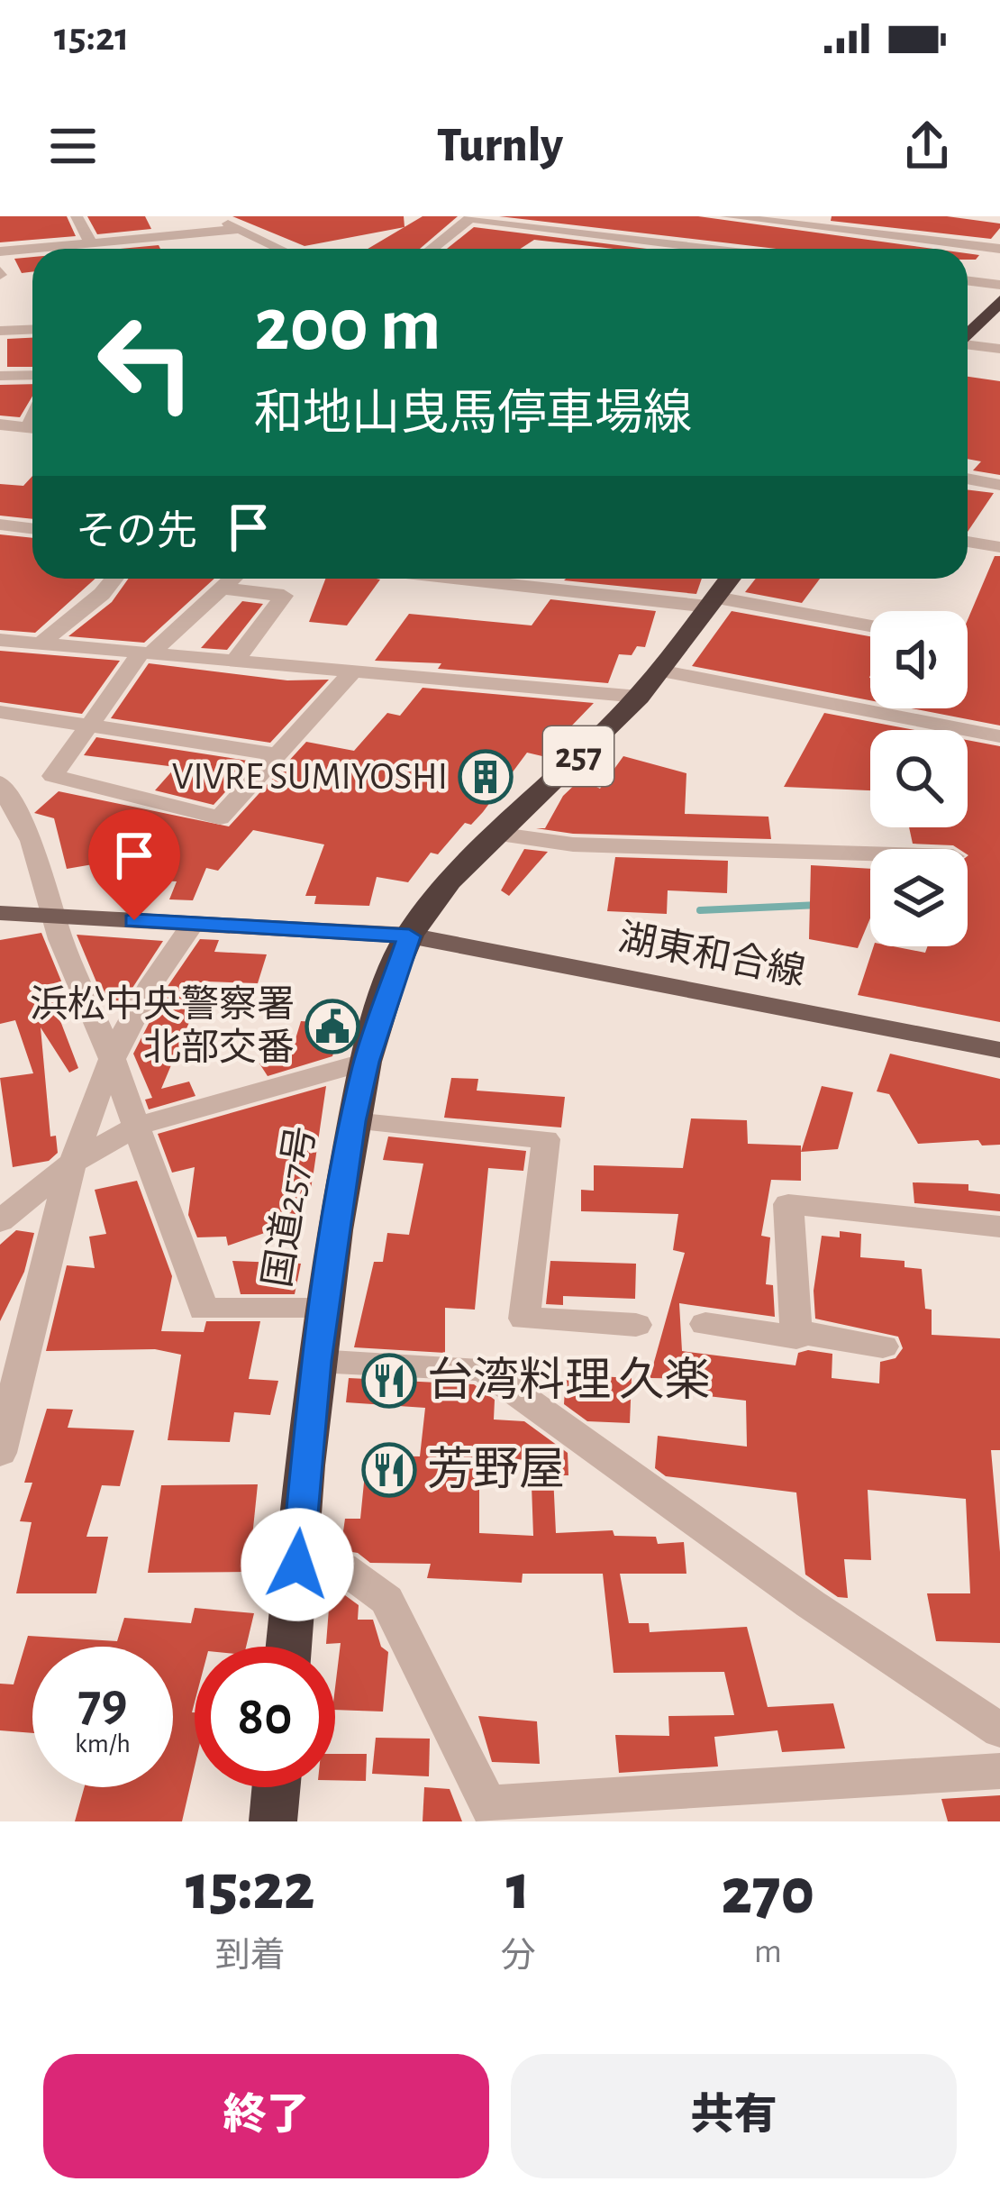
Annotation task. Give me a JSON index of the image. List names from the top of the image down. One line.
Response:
{"streets":{"highway":["257","国道257号"],"main road":["湖東和合線"]},"crossings":[["湖東和合線","国道257号"]],"places":{"building":["VIVRE SUMIYOSHI"],"public building":["浜松中央警察署 北部交番"],"restaurant":["台湾料理 久楽","芳野屋"]},"page":{"status":"15:21","header":"Turnly","turn":["200 m","和地山曳馬停車場線"],"then":"その先","speed":"79 km/h","limit":"80","eta":["15:22","到着","1","分","270","m"],"buttons":["終了","共有"]}}
